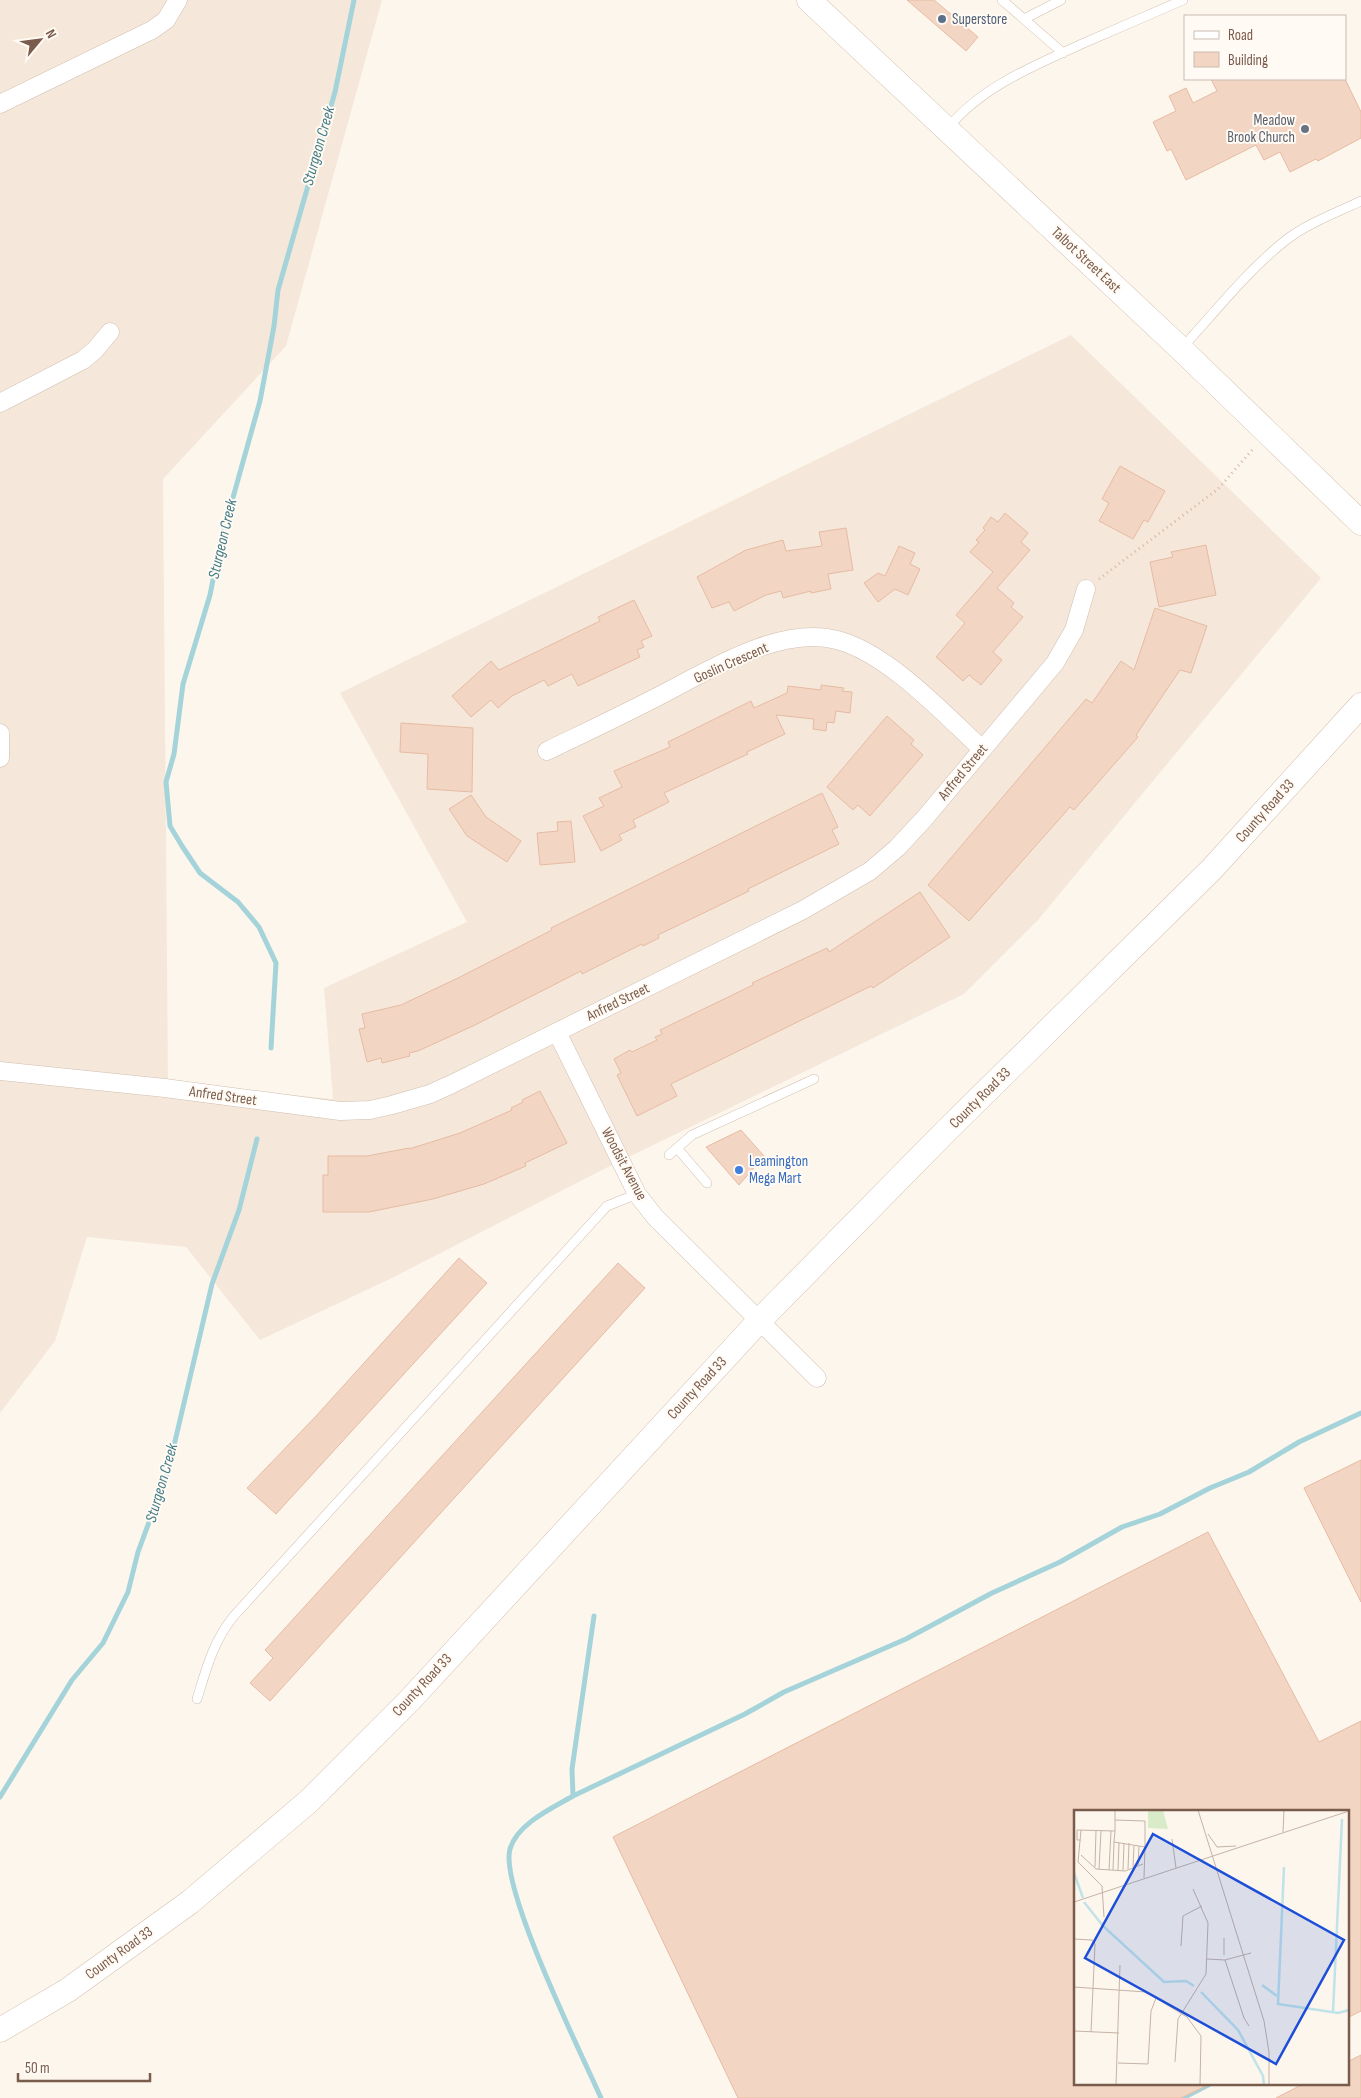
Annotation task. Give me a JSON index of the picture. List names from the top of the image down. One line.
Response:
{"streets":{"main road":["Talbot Street East","County Road 33"],"street":["Goslin Crescent","Anfred Street","Woodsit Avenue"]},"crossings":[["Goslin Crescent","Anfred Street"],["Anfred Street","Woodsit Avenue"],["County Road 33","Woodsit Avenue"]],"water":["Sturgeon Creek"],"places":["Superstore","Meadow Brook Church","Leamington Mega Mart"],"legend":["Road","Building"],"scale_bar":"50 m","north":"top right"}
